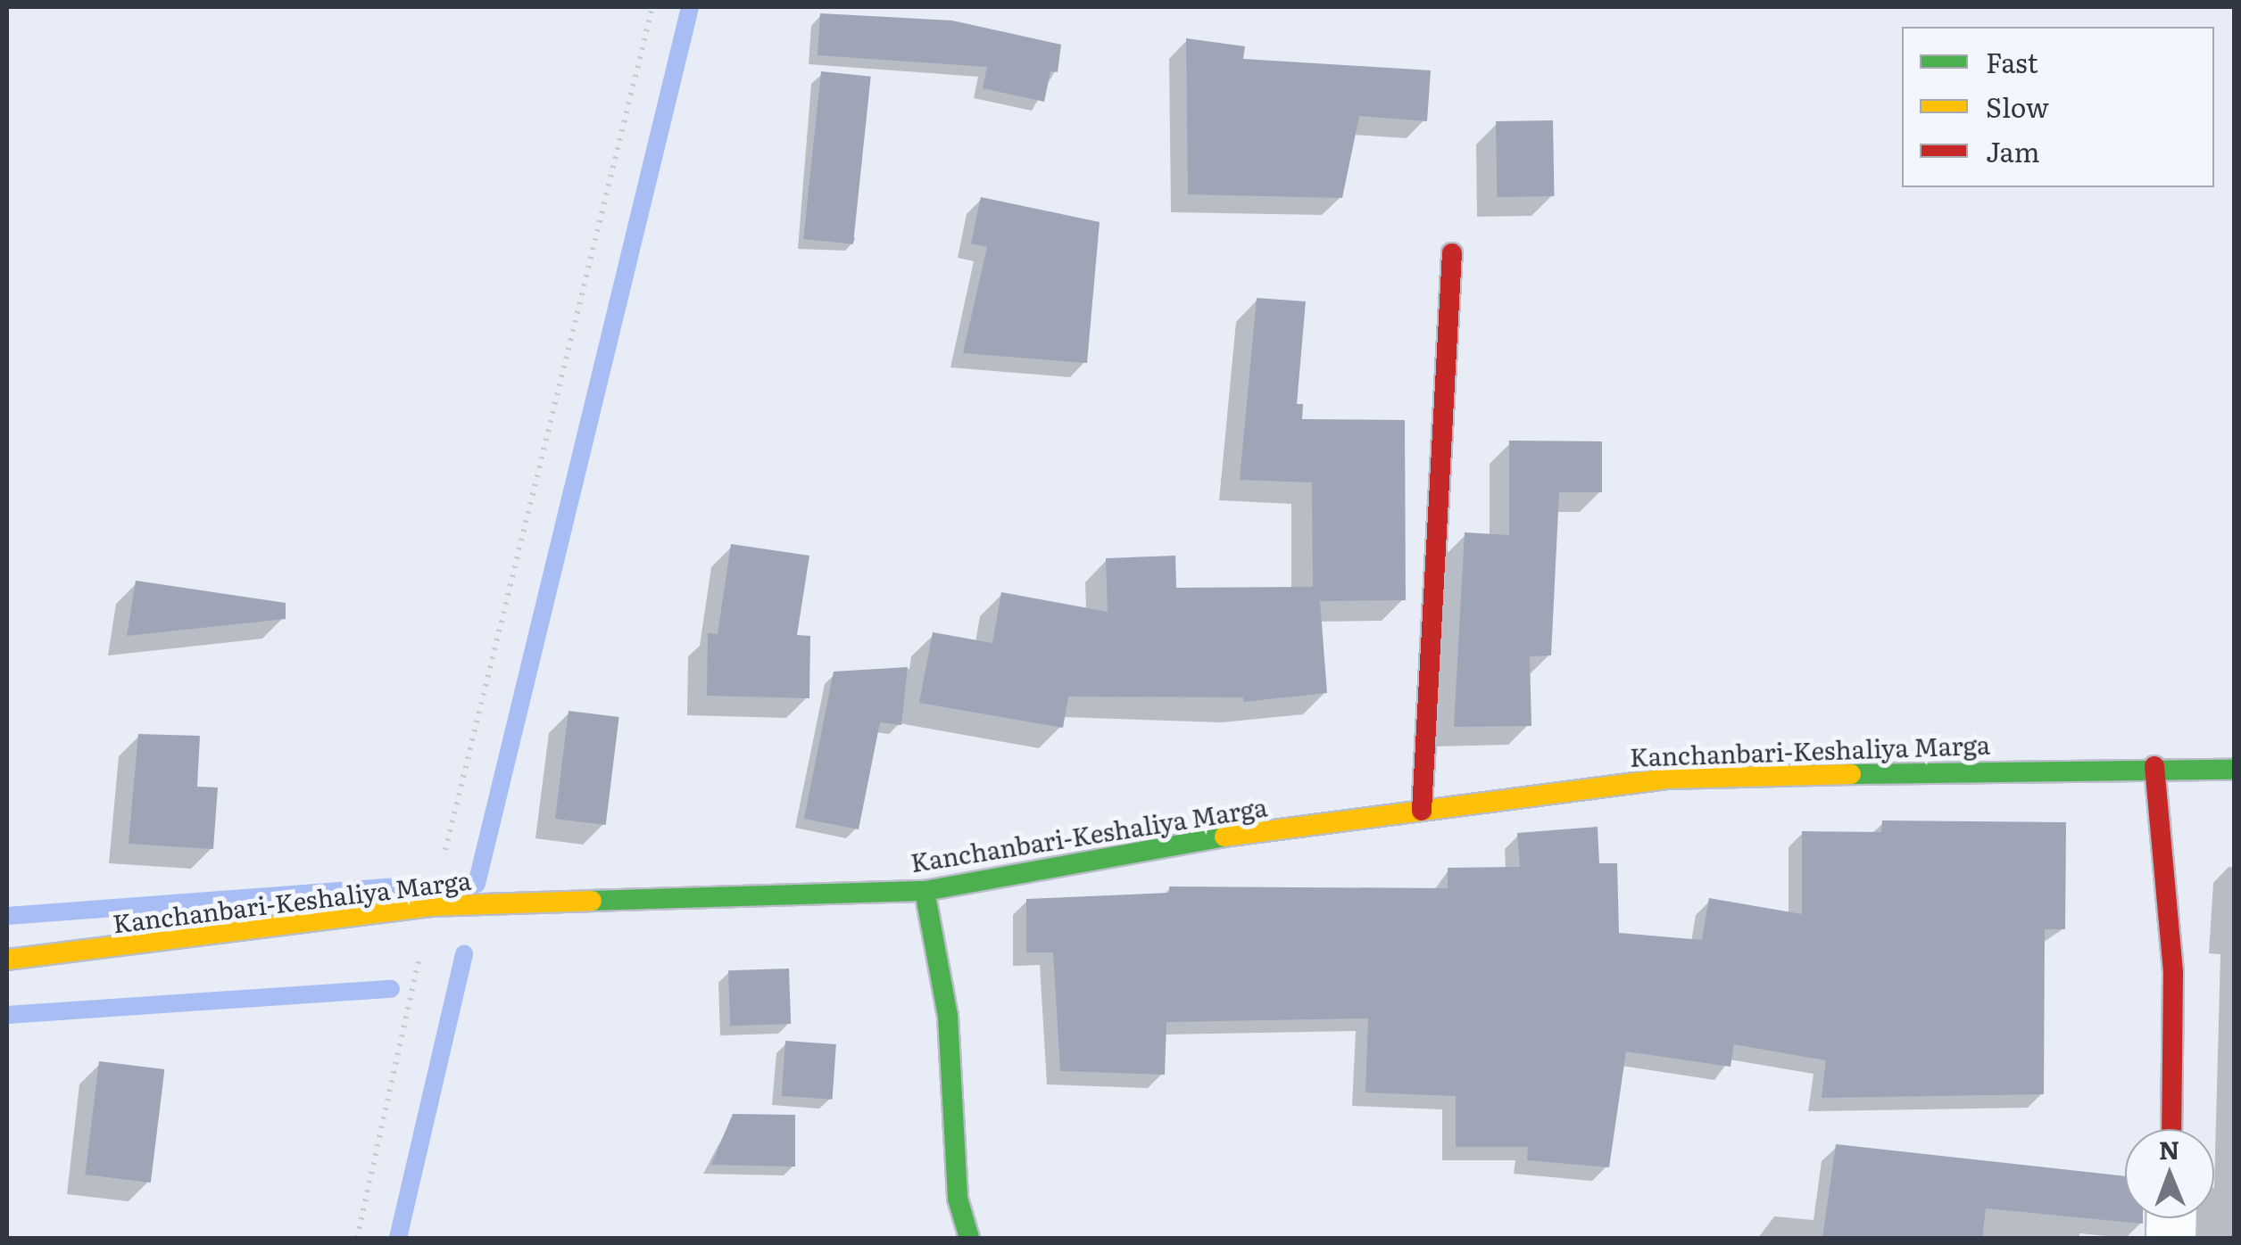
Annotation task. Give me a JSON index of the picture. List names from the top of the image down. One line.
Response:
{"streets":{"street":["Kanchanbari-Keshaliya Marga"]},"legend":["Fast","Slow","Jam"],"north":"top"}
